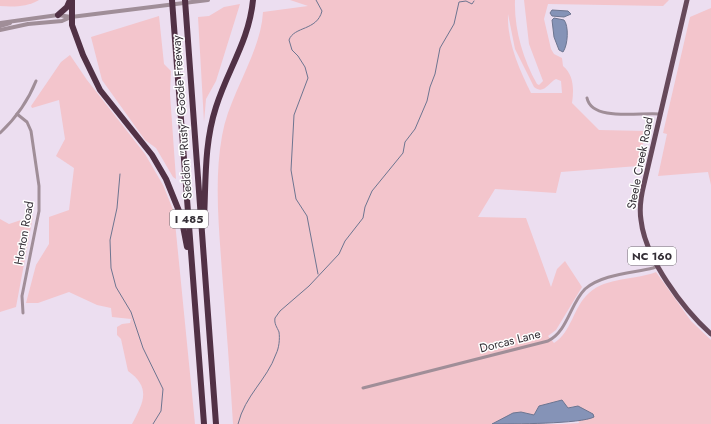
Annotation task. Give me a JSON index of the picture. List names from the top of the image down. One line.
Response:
{"streets":{"highway":["Seddon \"Rusty\" Goode Freeway","I 485"],"main road":["Steele Creek Road","NC 160"],"street":["Horton Road","Dorcas Lane"]},"crossings":[["Steele Creek Road","Dorcas Lane"]]}
